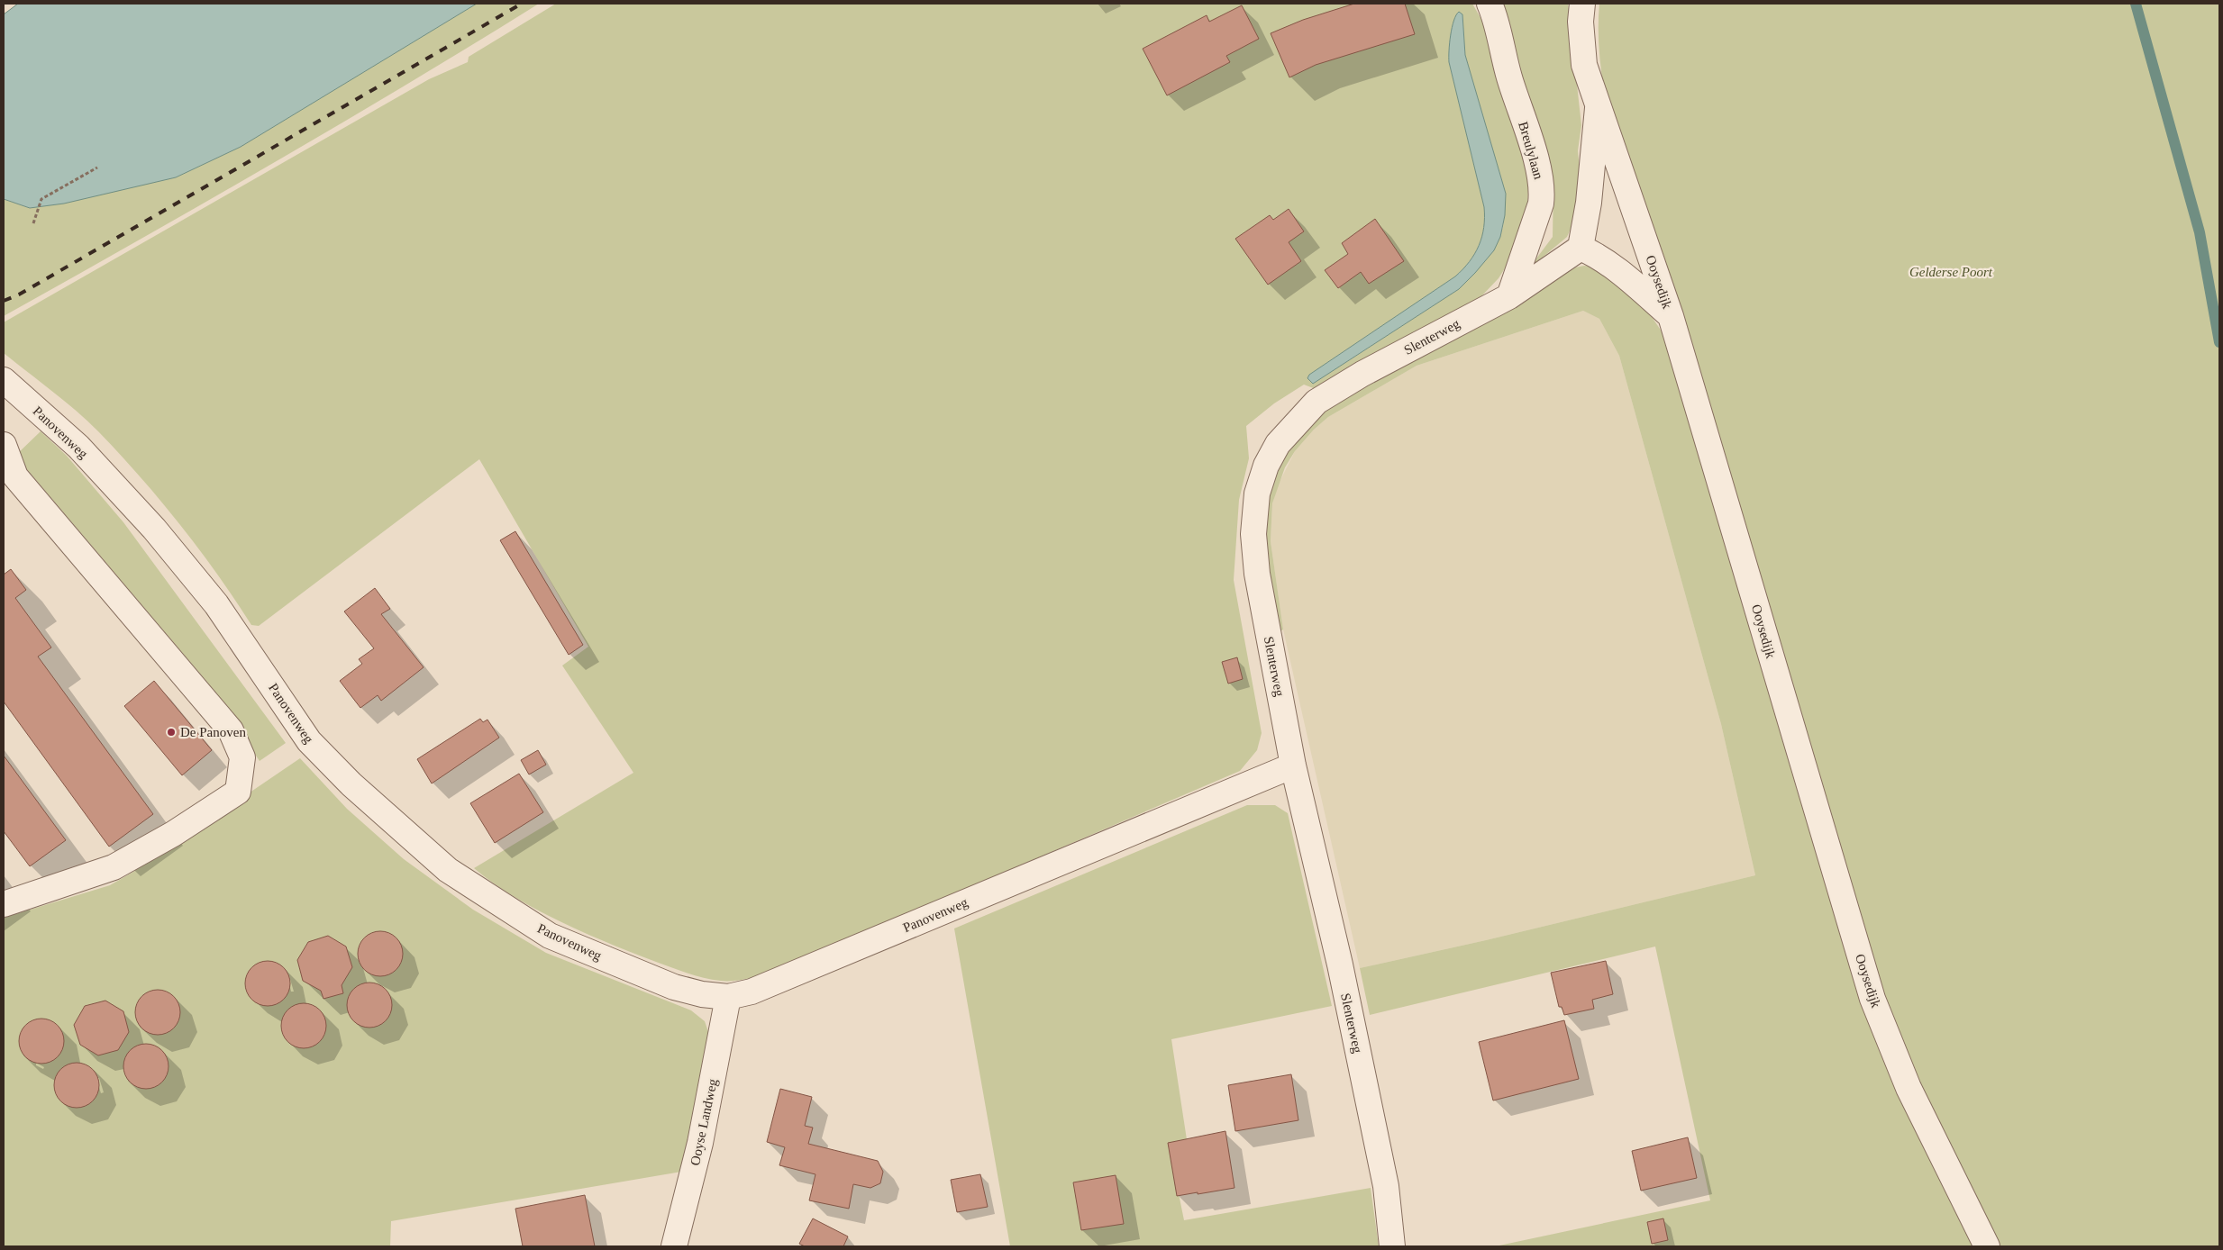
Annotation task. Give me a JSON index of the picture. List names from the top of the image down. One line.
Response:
{"streets":{"street":["Breulylaan","Ooysedijk","Slenterweg","Panovenweg","Ooyse Landweg"]},"crossings":[["Breulylaan","Slenterweg"],["Slenterweg","Panovenweg"],["Panovenweg","Ooyse Landweg"]],"parks":["Gelderse Poort"],"places":["De Panoven"]}
